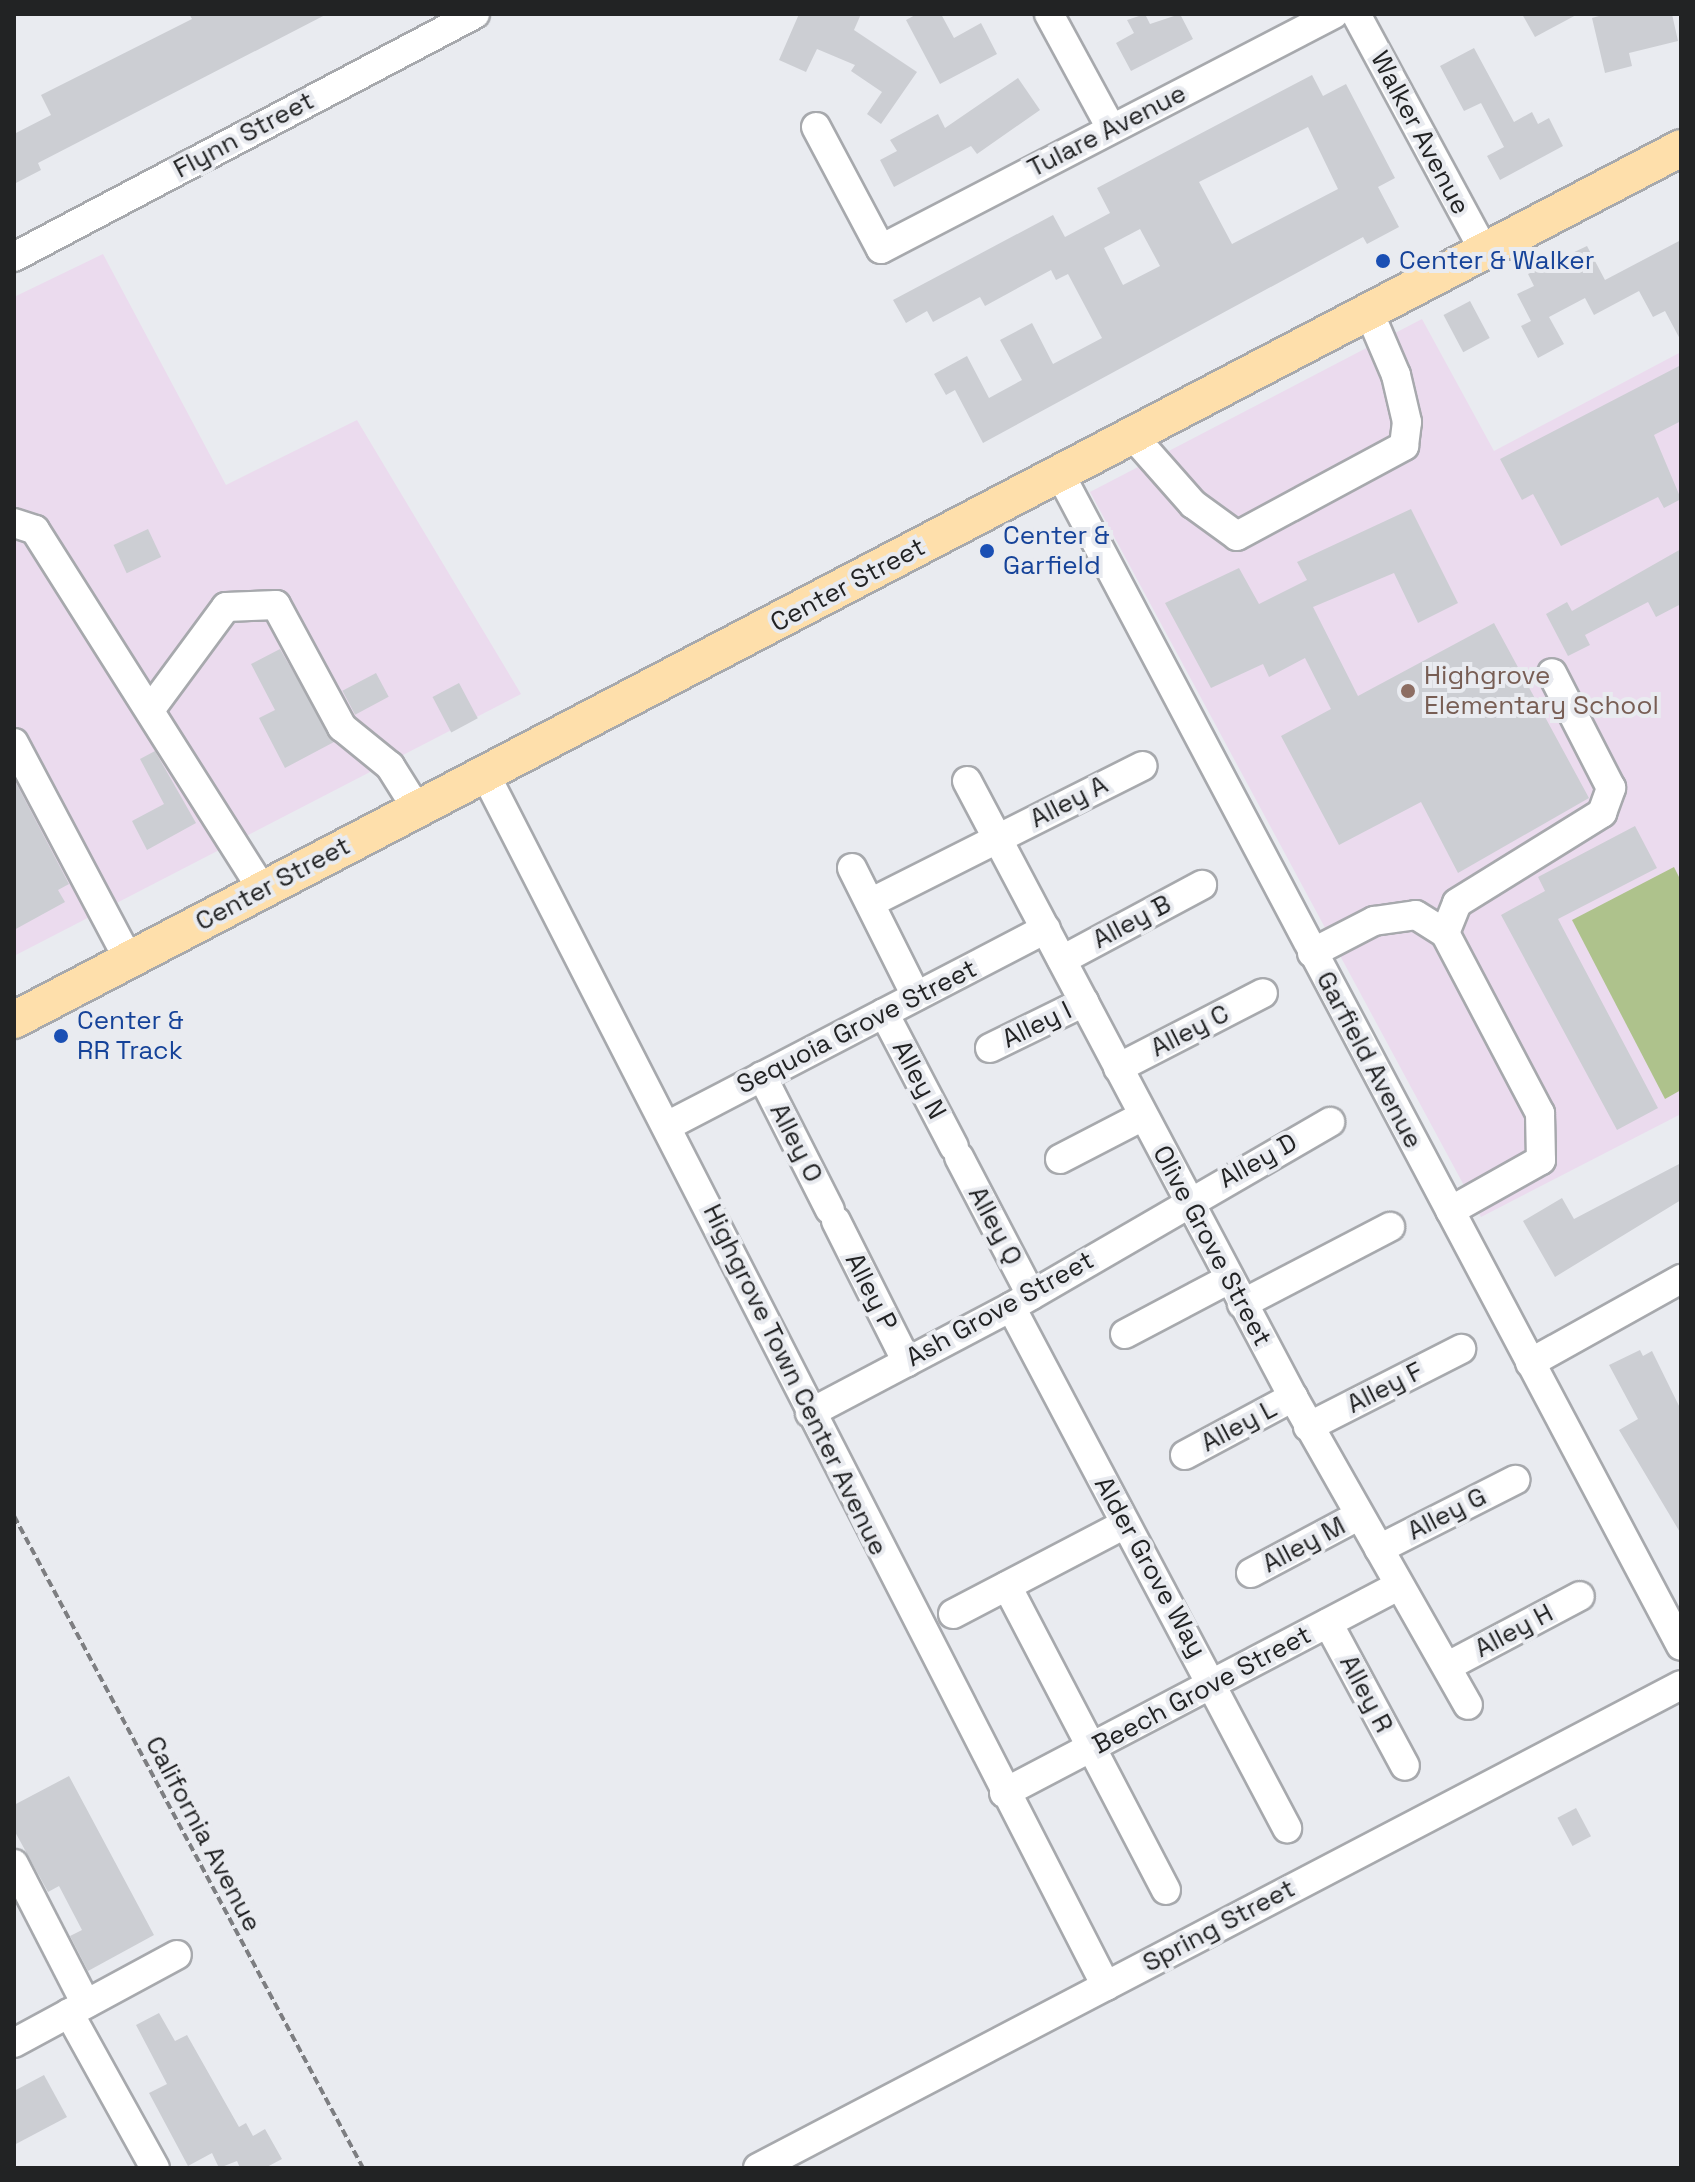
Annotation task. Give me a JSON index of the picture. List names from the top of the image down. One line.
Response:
{"streets":{"main road":["Center Street"],"street":["Tulare Avenue","Walker Avenue","Flynn Street","Alley A","Alley B","Alley I","Sequoia Grove Street","Alley C","Garfield Avenue","Alley N","Alley O","Alley D","Alley Q","Olive Grove Street","Alley P","Ash Grove Street","Highgrove Town Center Avenue","Alley F","Alley L","Alley G","Alley M","Alder Grove Way","Alley H","Beech Grove Street","Alley R","Spring Street"],"path":["California Avenue"]},"crossings":[["Walker Avenue","Center Street"],["Center Street","Garfield Avenue"],["Center Street","Highgrove Town Center Avenue"],["Alley A","Olive Grove Street"],["Alley B","Olive Grove Street"],["Alley I","Olive Grove Street"],["Sequoia Grove Street","Alley N"],["Sequoia Grove Street","Alley O"],["Sequoia Grove Street","Olive Grove Street"],["Sequoia Grove Street","Highgrove Town Center Avenue"],["Alley C","Olive Grove Street"],["Alley N","Alley Q"],["Alley O","Alley P"],["Alley D","Olive Grove Street"],["Alley D","Ash Grove Street"],["Alley Q","Ash Grove Street"],["Alley Q","Alder Grove Way"],["Olive Grove Street","Ash Grove Street"],["Olive Grove Street","Alley F"],["Olive Grove Street","Alley L"],["Olive Grove Street","Alley G"],["Olive Grove Street","Alley M"],["Olive Grove Street","Alley H"],["Olive Grove Street","Beech Grove Street"],["Alley P","Ash Grove Street"],["Ash Grove Street","Highgrove Town Center Avenue"],["Ash Grove Street","Alder Grove Way"],["Highgrove Town Center Avenue","Beech Grove Street"],["Highgrove Town Center Avenue","Spring Street"],["Alder Grove Way","Beech Grove Street"],["Beech Grove Street","Alley R"]],"places":["Center & Walker","Center & Garfield","Highgrove Elementary School","Center & RR Track"]}
